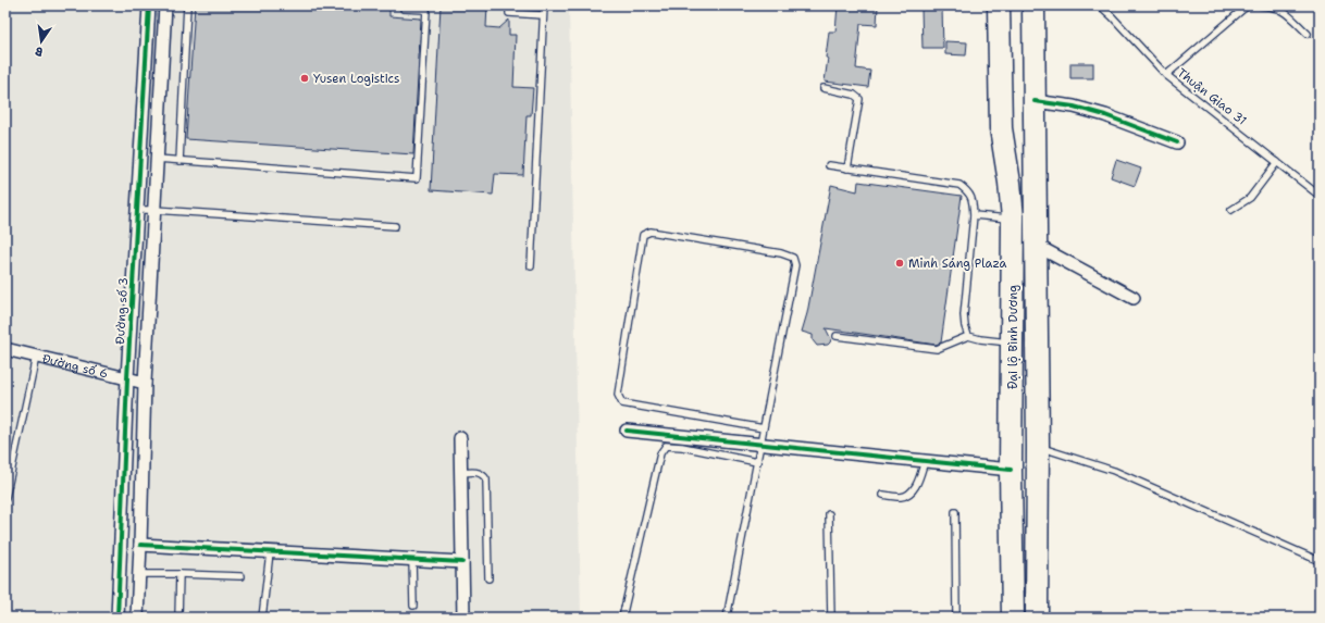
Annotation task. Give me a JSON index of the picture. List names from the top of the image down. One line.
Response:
{"streets":{"highway":["Đại lộ Bình Dương"],"street":["Đường số 3","Đường số 6"],"lane":["Thuận Giao 31"]},"crossings":[["Đường số 3","Đường số 6"]],"places":["Yusen Logistics","Minh Sáng Plaza"],"north":"bottom"}
